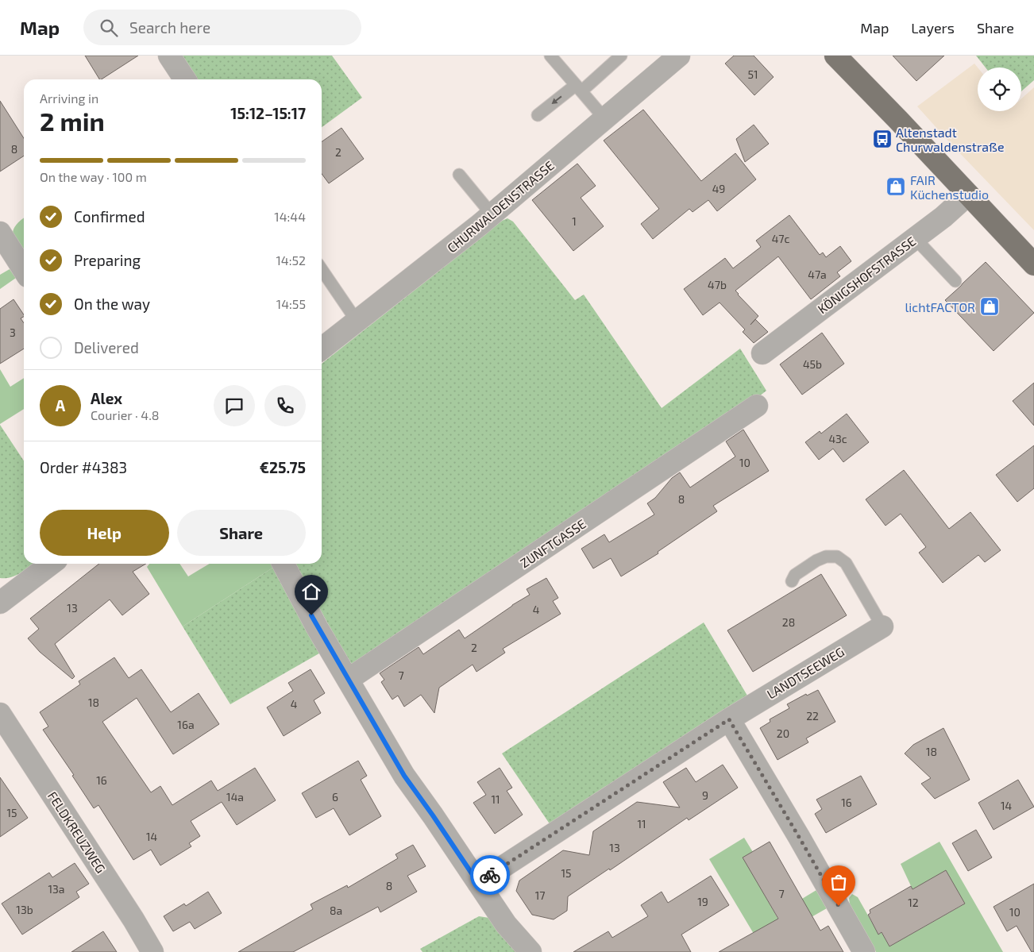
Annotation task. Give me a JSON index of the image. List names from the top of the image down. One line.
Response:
{"streets":{"street":["CHURWALDENSTRASSE","KÖNIGSHOFSTRASSE","ZUNFTGASSE","LANDTSEEWEG","FELDKREUZWEG"]},"places":{"bus stop":["Altenstadt Churwaldenstraße"],"shop":["FAIR Küchenstudio","lichtFACTOR"]},"house_numbers":["51","8","2","49","1","47c","47a","47b","3","45b","43c","10","8","13","4","28","2","7","18","4","22","16a","20","18","16","9","14a","6","11","16","14","15","11","14","13","15","8","13a","7","17","19","12","13b","8a","10"],"page":{"header":"Map","search":"Search here","nav":["Map","Layers","Share"],"heading":["2 min","Arriving in","15:12–15:17"],"panel":["Alex","Courier · 4.8","Order #4383","€25.75"],"bar":"On the way · 100 m","list":[["Confirmed","14:44"],["Preparing","14:52"],["On the way","14:55"],"Delivered"],"round":"A","buttons":["Help","Share"]}}
